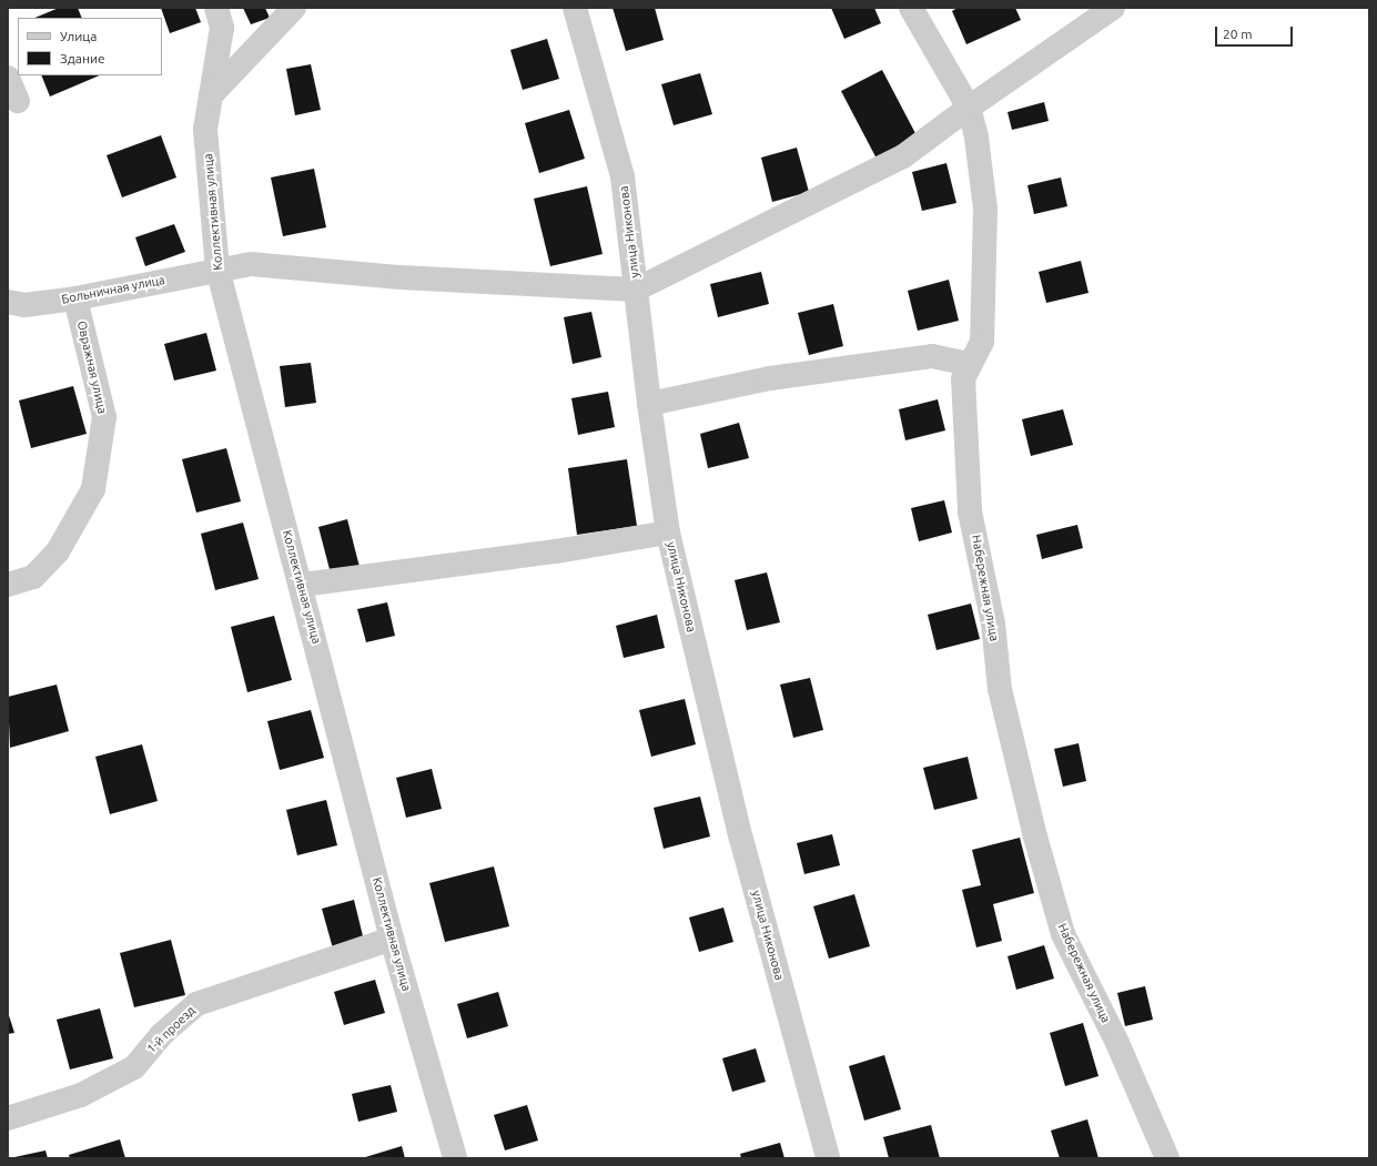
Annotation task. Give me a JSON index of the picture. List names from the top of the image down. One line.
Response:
{"streets":{"street":["Коллективная улица","улица Никонова","Больничная улица","Овражная улица","Набережная улица","1-й проезд"]},"crossings":[["Коллективная улица","Больничная улица"],["Коллективная улица","1-й проезд"],["улица Никонова","Больничная улица"],["Больничная улица","Овражная улица"]],"legend":["Улица","Здание"],"scale_bar":"20 m"}
